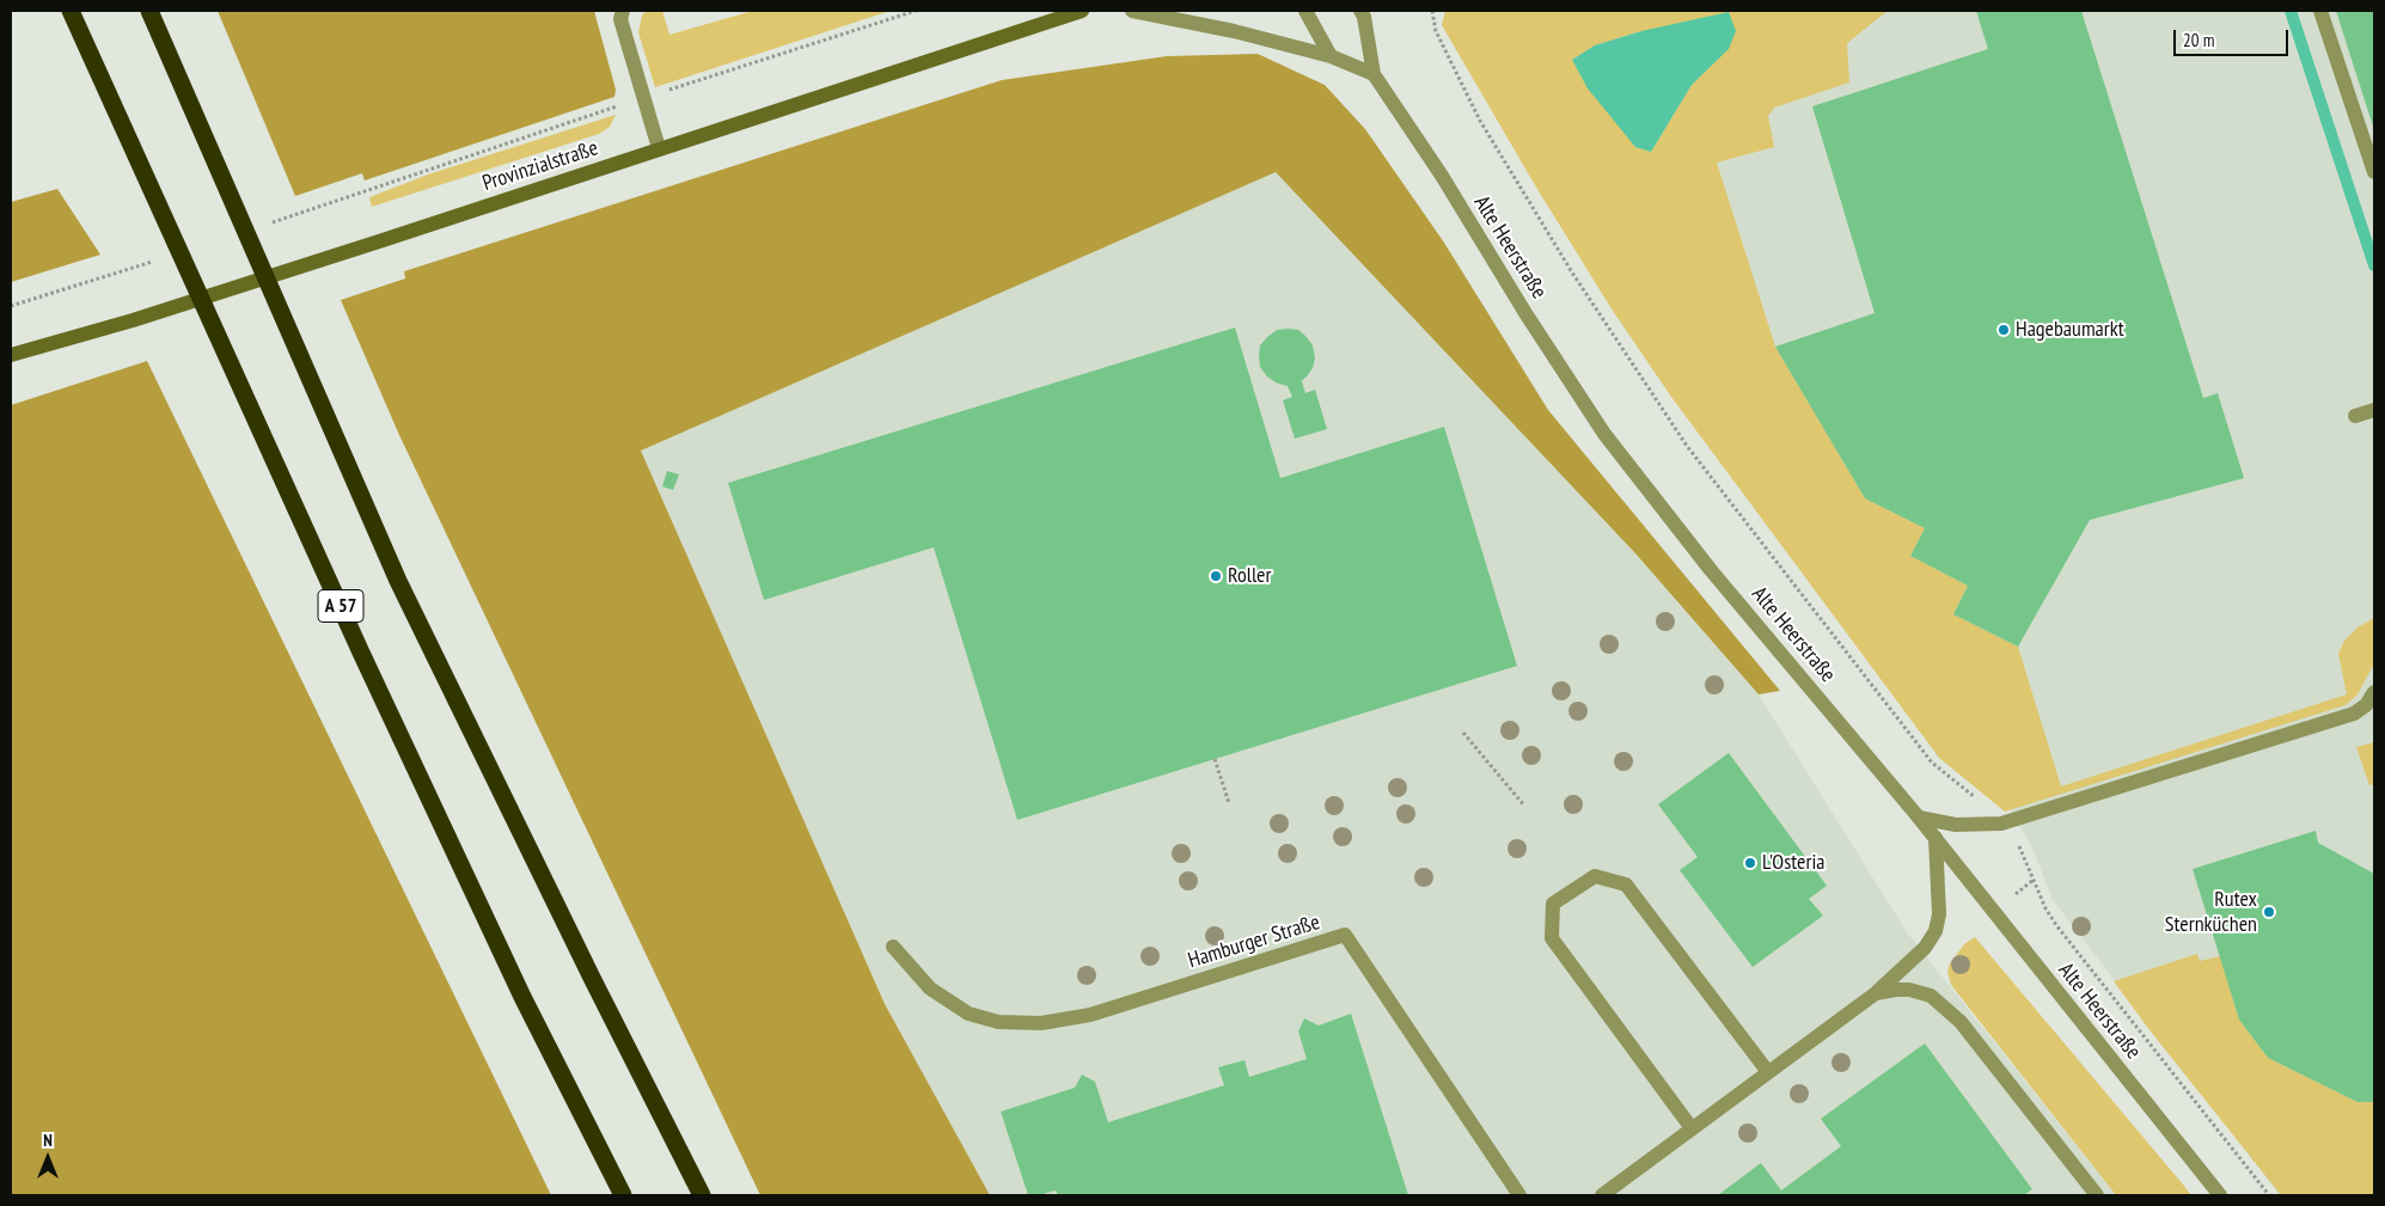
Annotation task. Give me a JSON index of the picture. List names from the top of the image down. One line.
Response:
{"streets":{"highway":["A 57"],"main road":["Provinzialstraße"],"street":["Alte Heerstraße","Hamburger Straße"]},"places":["Hagebaumarkt","Roller","L'Osteria","Rutex Sternküchen"],"scale_bar":"20 m","north":"top"}
